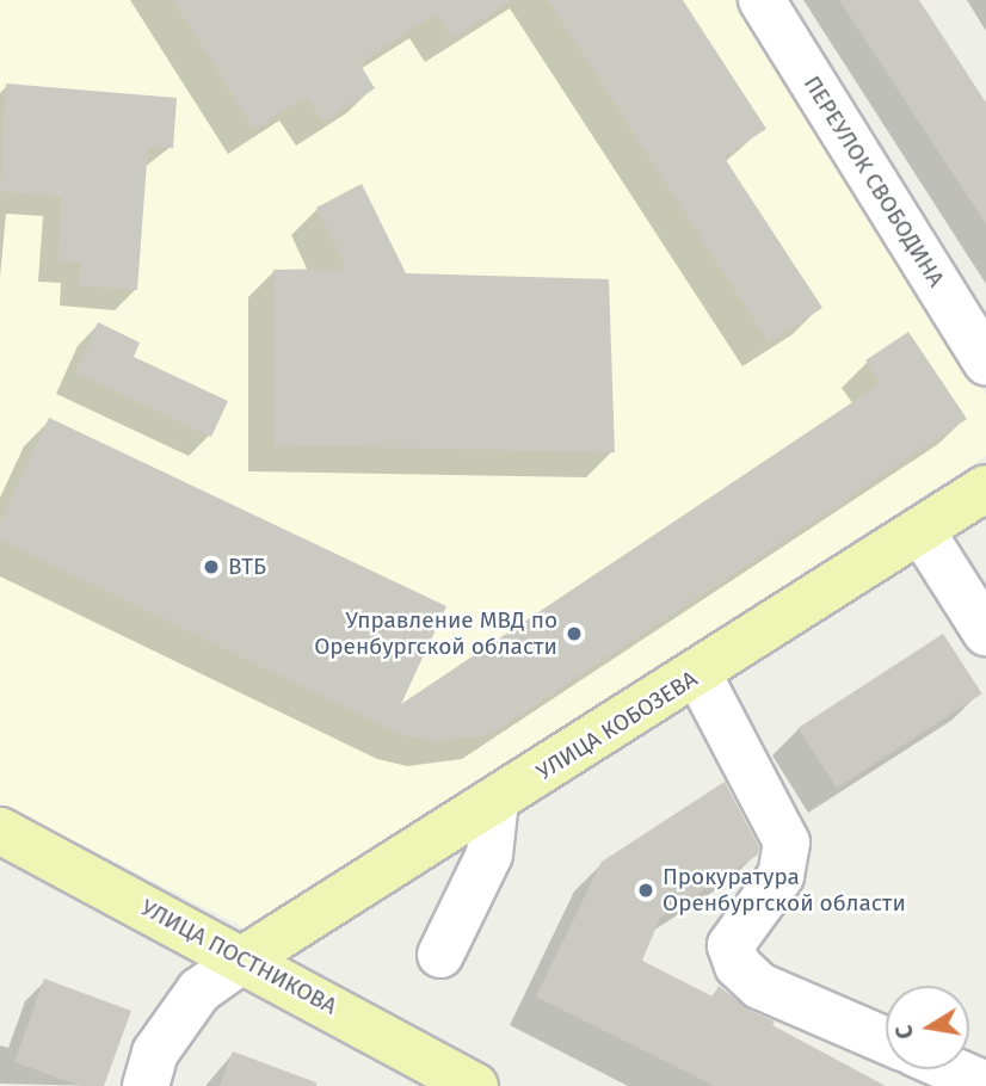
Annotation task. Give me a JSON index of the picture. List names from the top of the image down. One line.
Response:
{"streets":{"main road":["УЛИЦА КОБОЗЕВА","УЛИЦА ПОСТНИКОВА"],"street":["ПЕРЕУЛОК СВОБОДИНА"]},"crossings":[["УЛИЦА КОБОЗЕВА","УЛИЦА ПОСТНИКОВА"]],"places":["ВТБ","Управление МВД по Оренбургской области","Прокуратура Оренбургской области"],"north":"left"}
